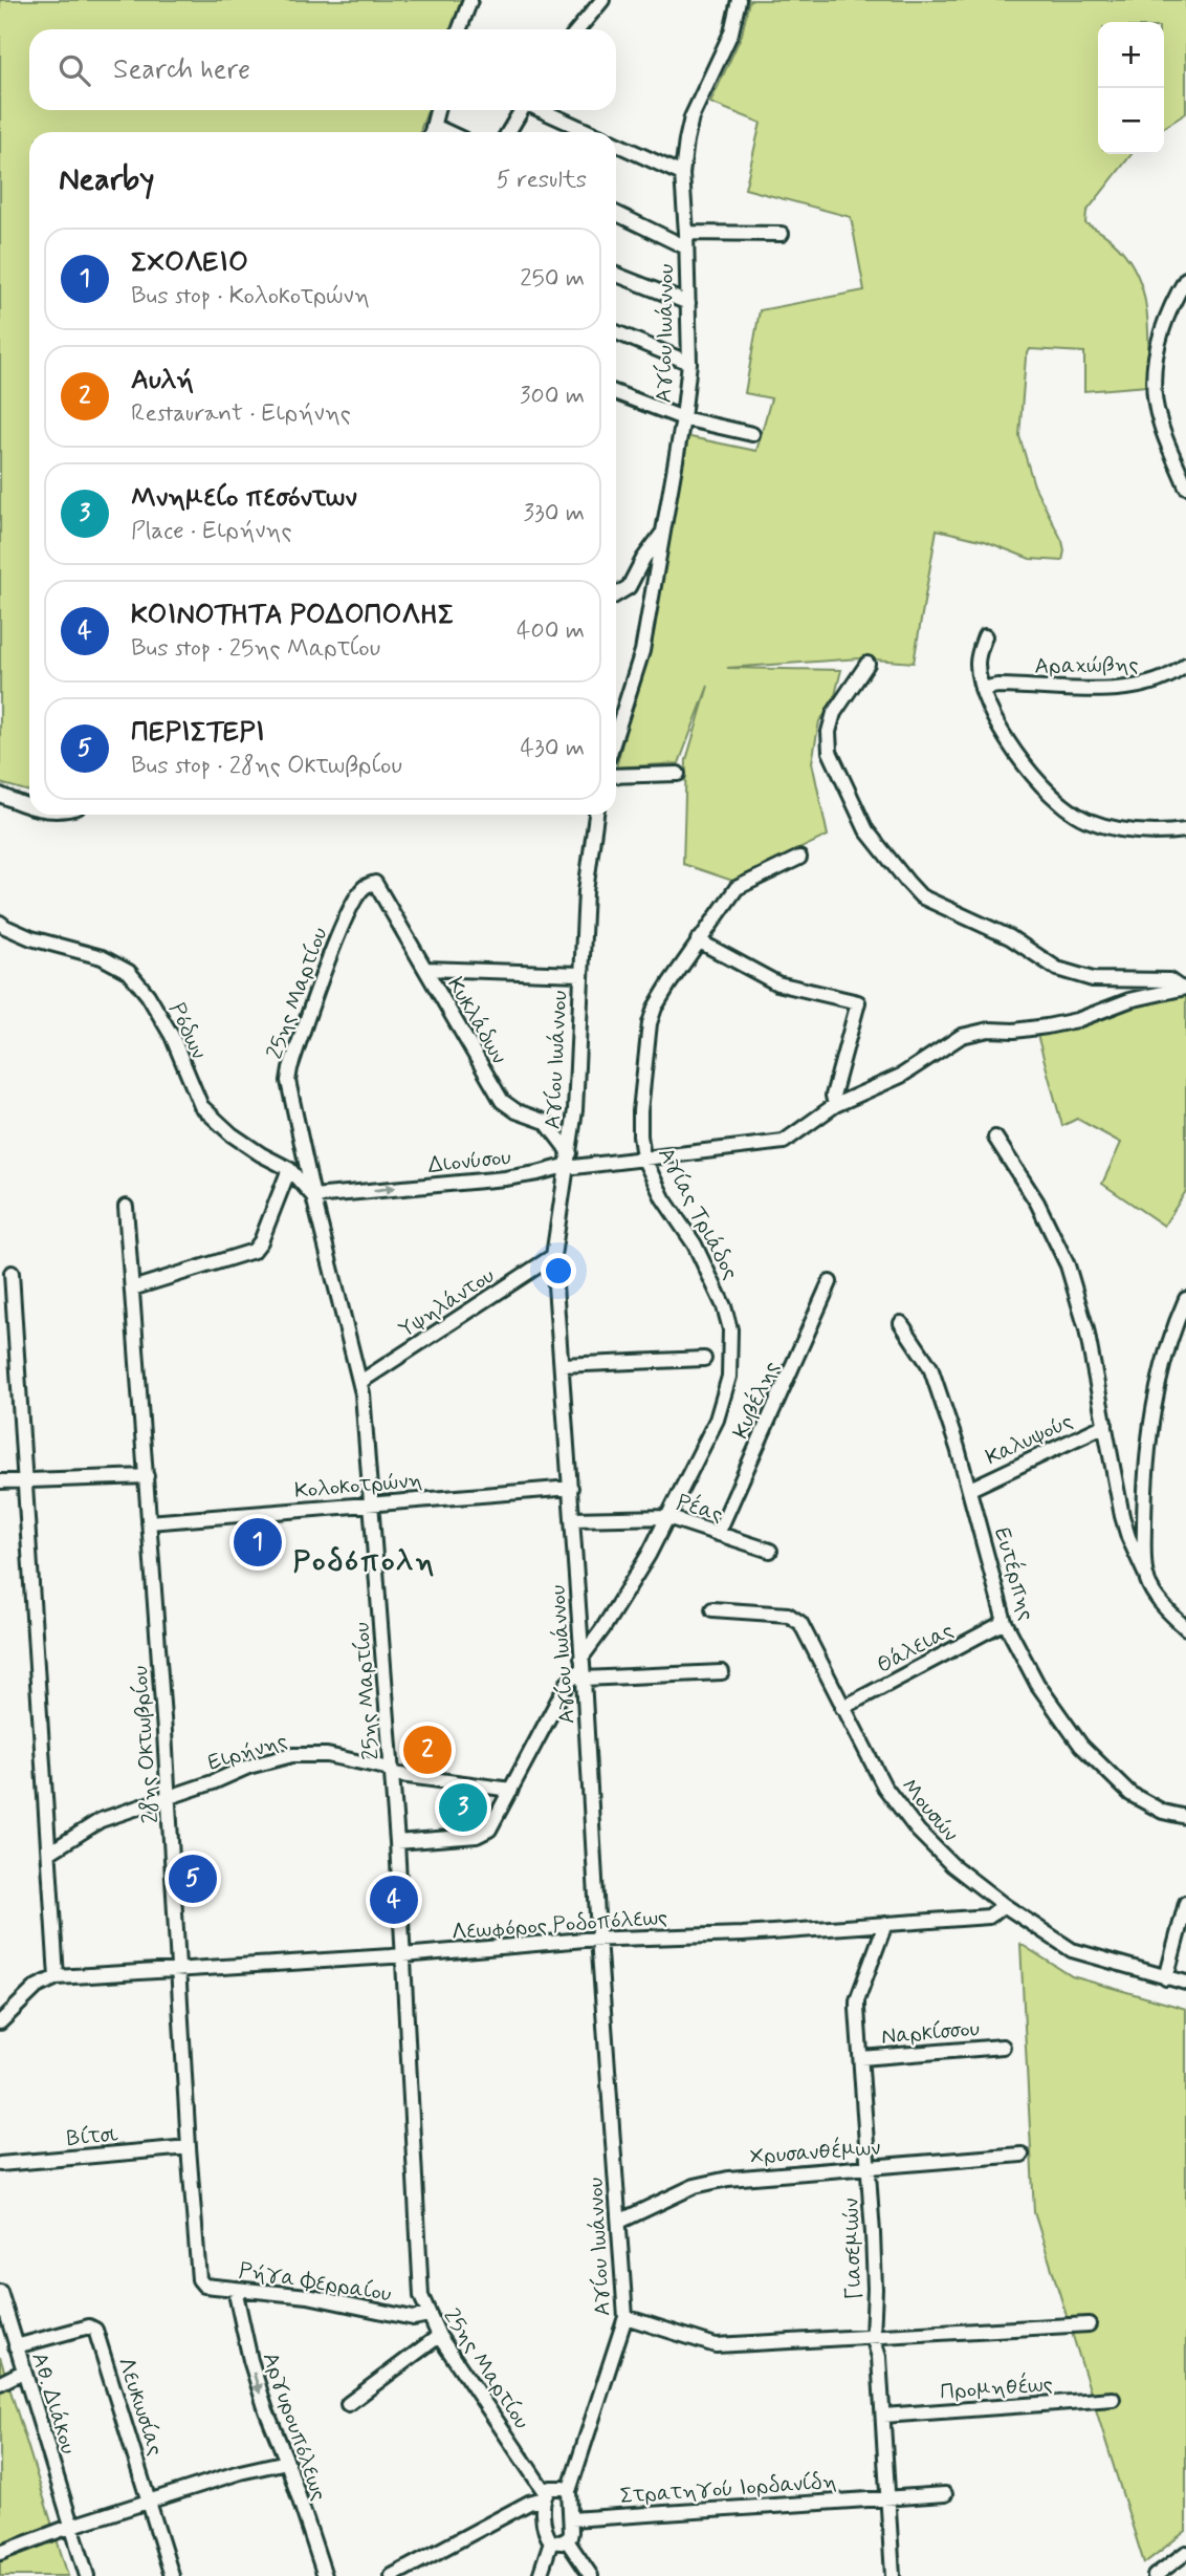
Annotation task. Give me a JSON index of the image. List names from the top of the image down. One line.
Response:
{"streets":{"street":["Αγίου Ιωάννου","Αραχώβης","25ης Μαρτίου","Κυκλάδων","Ρόδων","Διονύσου","Αγίας Τριάδος","Υψηλάντου","Κυβέλης","Καλυψούς","Κολοκοτρώνη","Ρέας","Ευτέρπης","Θάλειας","28ης Οκτωβρίου","Ειρήνης","Μουσών","Λεωφόρος Ροδοπόλεως","Ναρκίσσου","Βίτσι","Χρυσανθέμων","Γιασεμιών","Ρήγα Φερραίου","Προμηθέως","Αθ. Διάκου","Λευκωσίας","Αργυρουπόλεως","Στρατηγού Ιορδανίδη"]},"crossings":[["Αγίου Ιωάννου","Κυκλάδων"],["Αγίου Ιωάννου","Διονύσου"],["Αγίου Ιωάννου","Αγίας Τριάδος"],["Αγίου Ιωάννου","Υψηλάντου"],["Αγίου Ιωάννου","Κολοκοτρώνη"],["Αγίου Ιωάννου","Ρέας"],["Αγίου Ιωάννου","Λεωφόρος Ροδοπόλεως"],["Αγίου Ιωάννου","Χρυσανθέμων"],["25ης Μαρτίου","Κυκλάδων"],["25ης Μαρτίου","Ρόδων"],["25ης Μαρτίου","Διονύσου"],["25ης Μαρτίου","Υψηλάντου"],["25ης Μαρτίου","Κολοκοτρώνη"],["25ης Μαρτίου","Ειρήνης"],["25ης Μαρτίου","Λεωφόρος Ροδοπόλεως"],["25ης Μαρτίου","Ρήγα Φερραίου"],["Κυκλάδων","Διονύσου"],["Ρόδων","Διονύσου"],["Διονύσου","Αγίας Τριάδος"],["Αγίας Τριάδος","Ρέας"],["Κυβέλης","Ρέας"],["Καλυψούς","Ευτέρπης"],["Κολοκοτρώνη","28ης Οκτωβρίου"],["Ευτέρπης","Θάλειας"],["Θάλειας","Μουσών"],["28ης Οκτωβρίου","Ειρήνης"],["28ης Οκτωβρίου","Λεωφόρος Ροδοπόλεως"],["28ης Οκτωβρίου","Βίτσι"],["28ης Οκτωβρίου","Ρήγα Φερραίου"],["Μουσών","Λεωφόρος Ροδοπόλεως"],["Λεωφόρος Ροδοπόλεως","Γιασεμιών"],["Ναρκίσσου","Γιασεμιών"],["Χρυσανθέμων","Γιασεμιών"],["Γιασεμιών","Προμηθέως"],["Γιασεμιών","Στρατηγού Ιορδανίδη"],["Ρήγα Φερραίου","Αργυρουπόλεως"],["Αθ. Διάκου","Λευκωσίας"]],"one_way":["Αργυρουπόλεως"],"districts":["Ροδόπολη"],"page":{"map_buttons":["+","−"],"search":"Search here","heading":["Nearby","5 results"],"list":[{"mark":"1","name":"ΣΧΟΛΕΙΟ","note":"Bus stop · Κολοκοτρώνη","value":"250 m"},{"mark":"2","name":"Αυλή","note":"Restaurant · Ειρήνης","value":"300 m"},{"mark":"3","name":"Μνημείο πεσόντων","note":"Place · Ειρήνης","value":"330 m"},{"mark":"4","name":"ΚΟΙΝΟΤΗΤΑ ΡΟΔΟΠΟΛΗΣ","note":"Bus stop · 25ης Μαρτίου","value":"400 m"},{"mark":"5","name":"ΠΕΡΙΣΤΕΡΙ","note":"Bus stop · 28ης Οκτωβρίου","value":"430 m"}],"pins":["1","2","3","5","4"]}}
